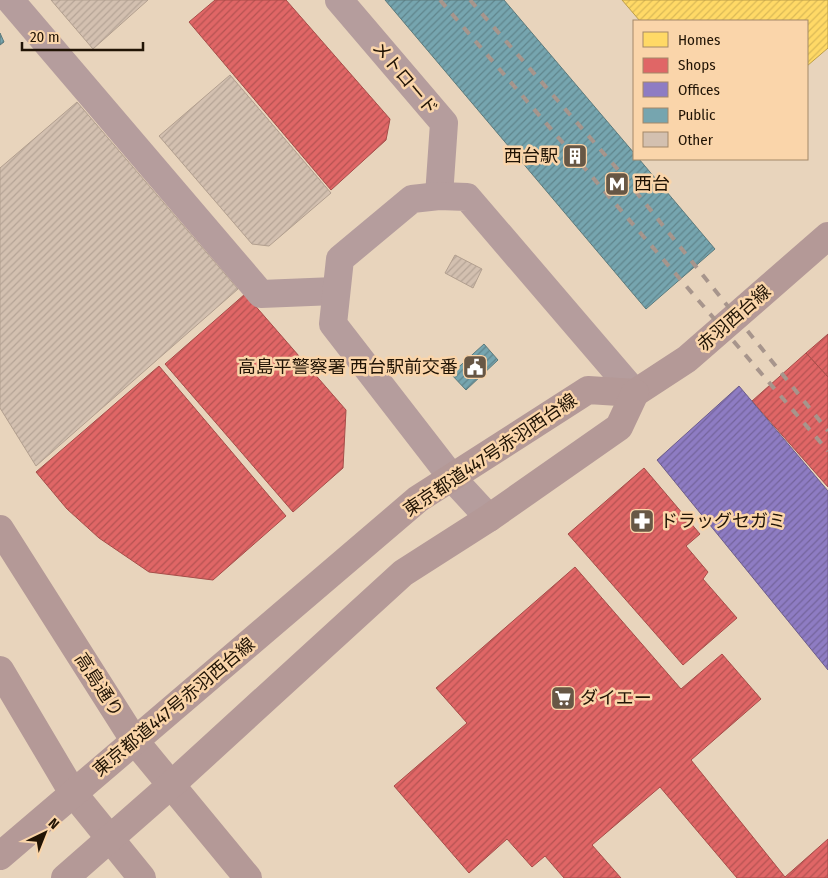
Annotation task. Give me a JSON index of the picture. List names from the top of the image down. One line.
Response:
{"streets":{"main road":["赤羽西台線","東京都道447号赤羽西台線","高島通り"],"street":["メトロード"]},"crossings":[["赤羽西台線","東京都道447号赤羽西台線"],["東京都道447号赤羽西台線","高島通り"]],"places":{"building":["西台駅"],"metro station":["西台"],"public building":["高島平警察署 西台駅前交番"],"pharmacy":["ドラッグセガミ"],"supermarket":["ダイエー"]},"legend":["Homes","Shops","Offices","Public","Other"],"scale_bar":"20 m","north":"top right"}
